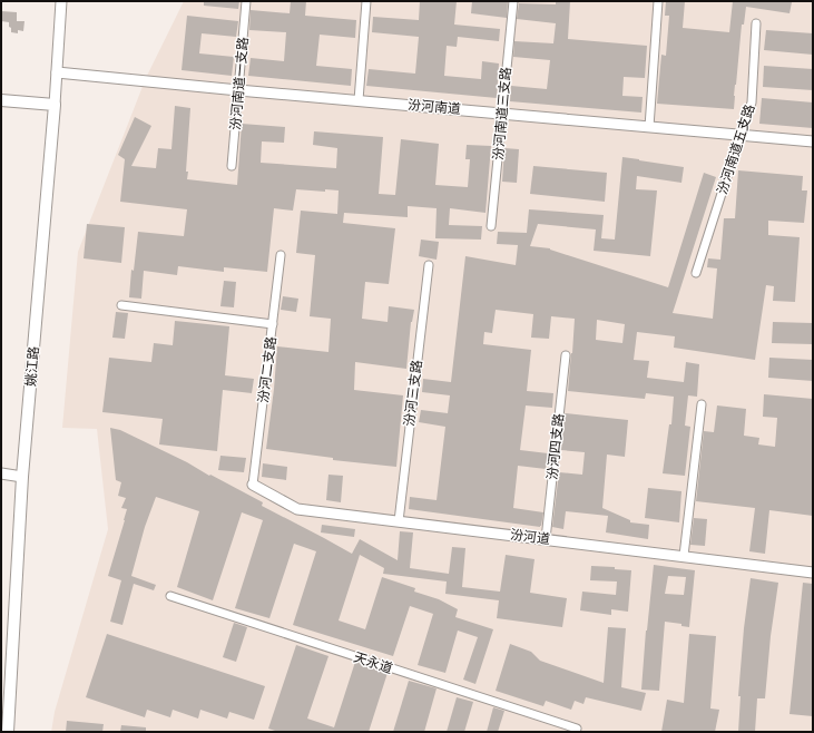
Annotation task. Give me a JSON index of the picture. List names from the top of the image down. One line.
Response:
{"streets":{"main road":["姚江路"],"street":["汾河南道一支路","汾河南道","汾河南道三支路","汾河南道五支路","汾河二支路","汾河三支路","汾河四支路","汾河道","天永道"]},"crossings":[["汾河南道一支路","汾河南道"],["汾河南道","汾河南道三支路"],["汾河南道","汾河南道五支路"],["汾河南道","姚江路"],["汾河二支路","汾河道"],["汾河三支路","汾河道"],["汾河四支路","汾河道"]]}
